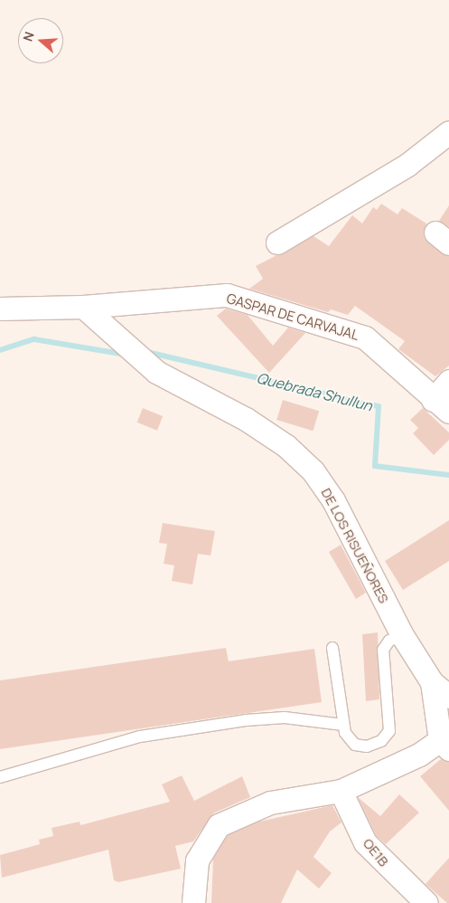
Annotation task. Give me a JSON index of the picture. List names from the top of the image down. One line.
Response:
{"streets":{"street":["GASPAR DE CARVAJAL","DE LOS RISUEÑORES","OE1B"]},"crossings":[["GASPAR DE CARVAJAL","DE LOS RISUEÑORES"]],"water":["Quebrada Shullun"],"north":"left"}
